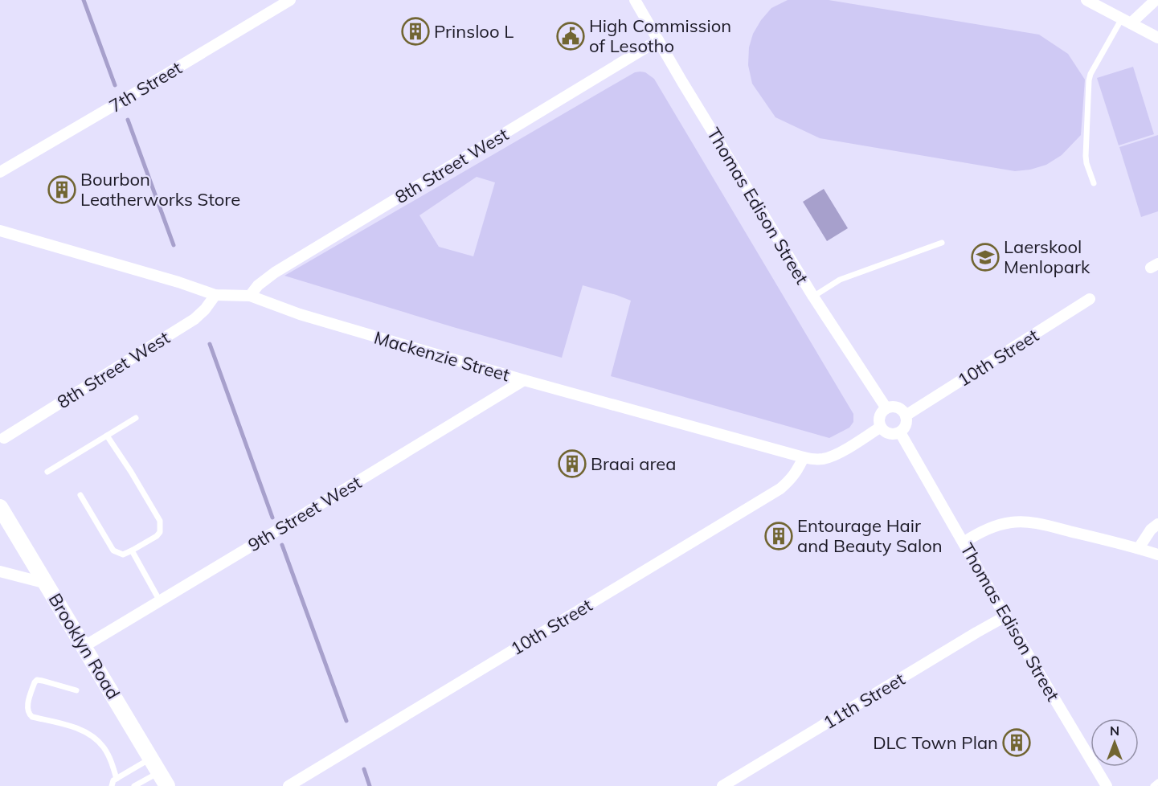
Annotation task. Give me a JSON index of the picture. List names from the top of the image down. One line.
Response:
{"streets":{"main road":["Brooklyn Road"],"street":["7th Street","8th Street West","Thomas Edison Street","Mackenzie Street","10th Street","9th Street West","11th Street"]},"crossings":[["8th Street West","Thomas Edison Street"],["8th Street West","Mackenzie Street"],["Thomas Edison Street","Mackenzie Street"],["Thomas Edison Street","10th Street"],["Thomas Edison Street","11th Street"],["Mackenzie Street","10th Street"],["Mackenzie Street","9th Street West"],["9th Street West","Brooklyn Road"]],"places":{"building":["Prinsloo L","Bourbon Leatherworks Store","Braai area","Entourage Hair and Beauty Salon","DLC Town Plan"],"public building":["High Commission of Lesotho"],"school or university":["Laerskool Menlopark"]},"north":"top"}
